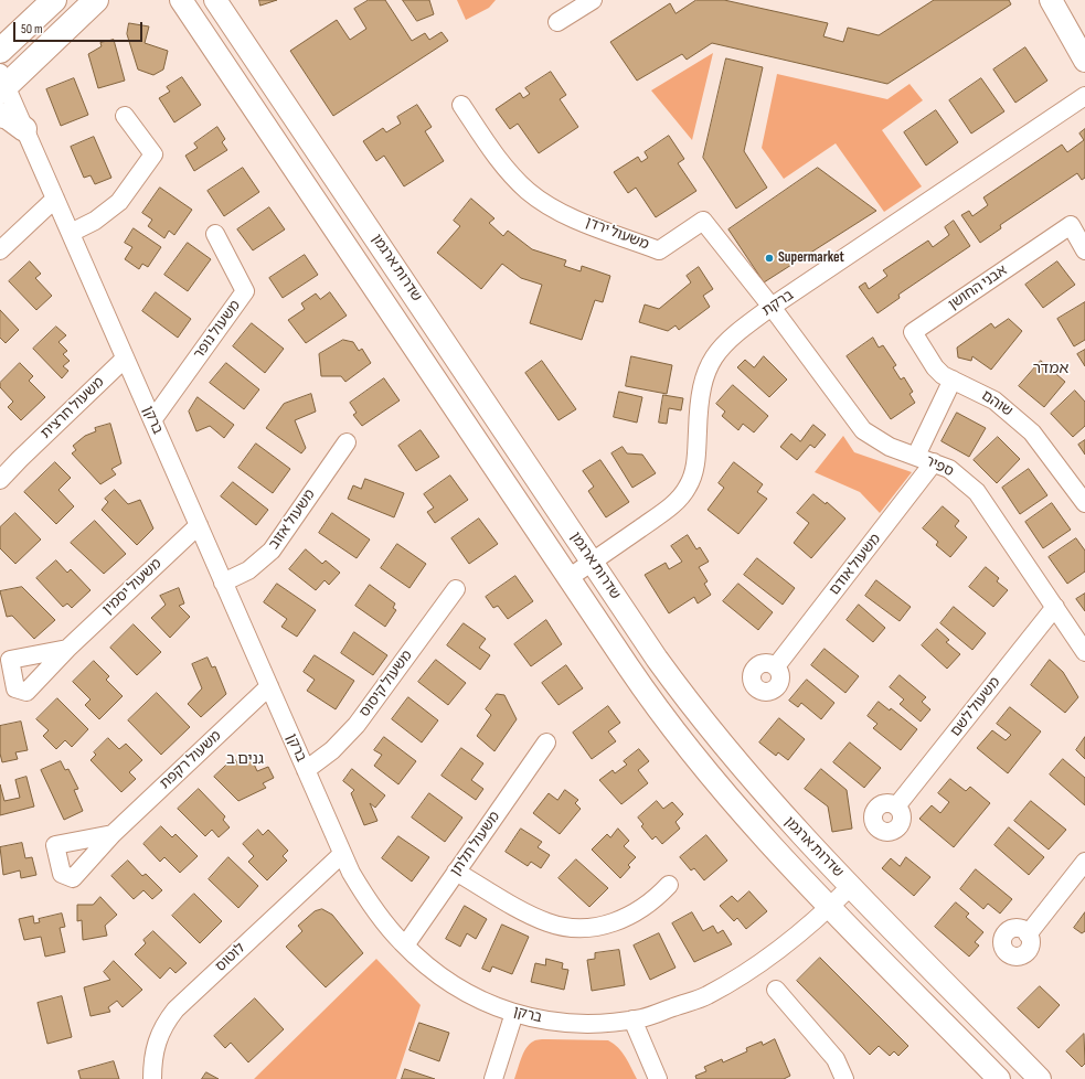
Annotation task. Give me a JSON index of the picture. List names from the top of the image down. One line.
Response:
{"streets":{"street":["משעול ירדן","שדרות ארגמן","אבני החושן","ברקת","משעול נופר","שוהם","משעול חרצית","ברקן","ספיר","משעול אזוב","משעול אודם","משעול יסמין","משעול קיסוס","משעול לשם","משעול רקפת","משעול תלתן","לוטוס"]},"crossings":[["משעול ירדן","ברקת"],["משעול ירדן","ספיר"],["שדרות ארגמן","ברקת"],["שדרות ארגמן","ברקן"],["אבני החושן","שוהם"],["ברקת","ספיר"],["משעול נופר","ברקן"],["משעול חרצית","ברקן"],["ברקן","משעול אזוב"],["ברקן","משעול יסמין"],["ברקן","משעול קיסוס"],["ברקן","משעול רקפת"],["ברקן","משעול תלתן"],["ברקן","לוטוס"],["ספיר","משעול אודם"],["ספיר","משעול לשם"]],"districts":["אמדר","גנים ב"],"places":["Supermarket"],"scale_bar":"50 m"}
